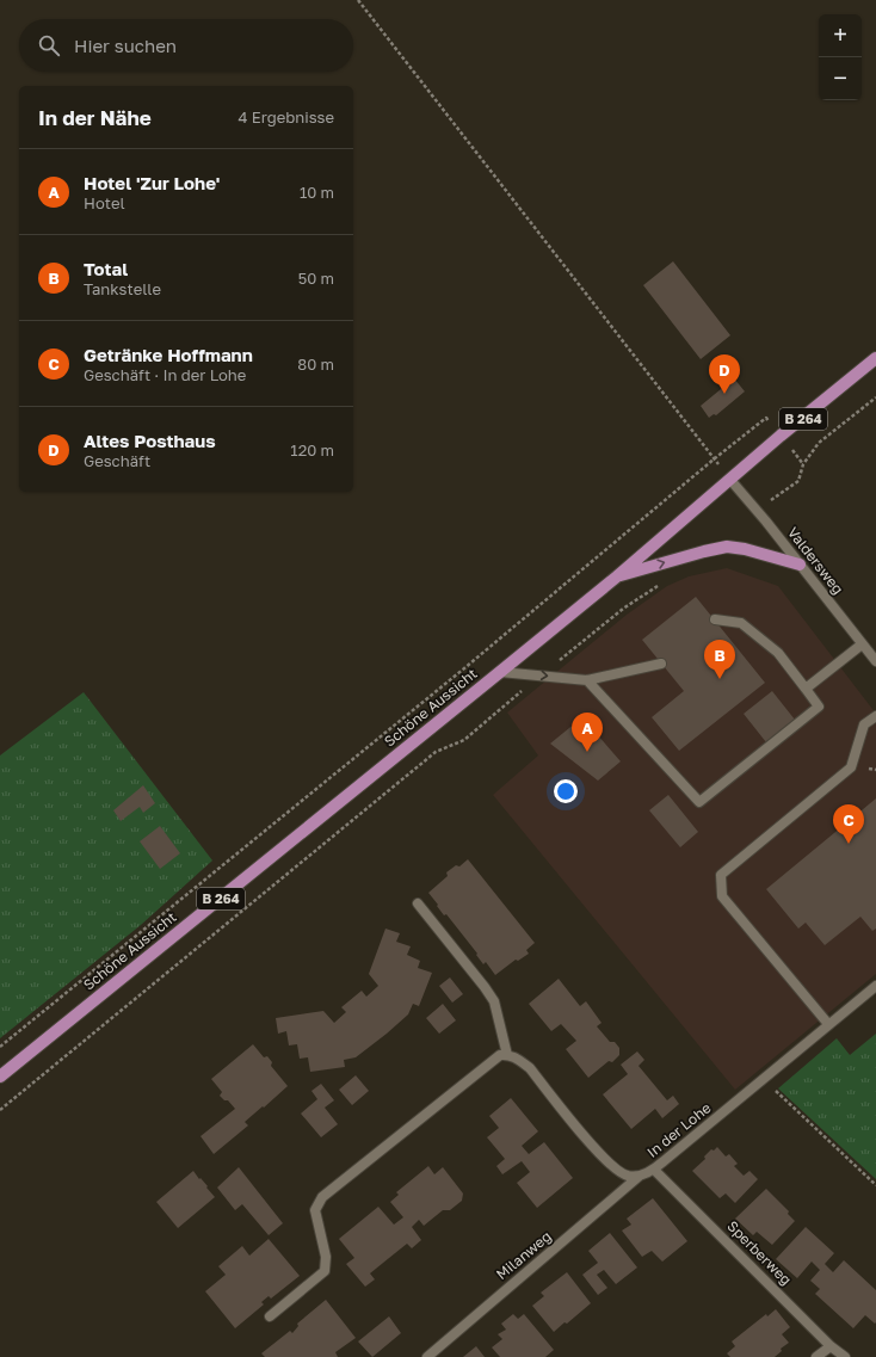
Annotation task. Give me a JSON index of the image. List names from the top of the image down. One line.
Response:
{"streets":{"main road":["B 264","Schöne Aussicht"],"street":["Valdersweg","In der Lohe","Sperberweg","Milanweg"]},"crossings":[["Valdersweg","Schöne Aussicht"],["In der Lohe","Sperberweg"],["In der Lohe","Milanweg"]],"page":{"map_buttons":["+","−"],"search":"Hier suchen","heading":["In der Nähe","4 Ergebnisse"],"list":[{"mark":"A","name":"Hotel 'Zur Lohe'","note":"Hotel","value":"10 m"},{"mark":"B","name":"Total","note":"Tankstelle","value":"50 m"},{"mark":"C","name":"Getränke Hoffmann","note":"Geschäft · In der Lohe","value":"80 m"},{"mark":"D","name":"Altes Posthaus","note":"Geschäft","value":"120 m"}],"pins":["D","B","A","C"]}}
